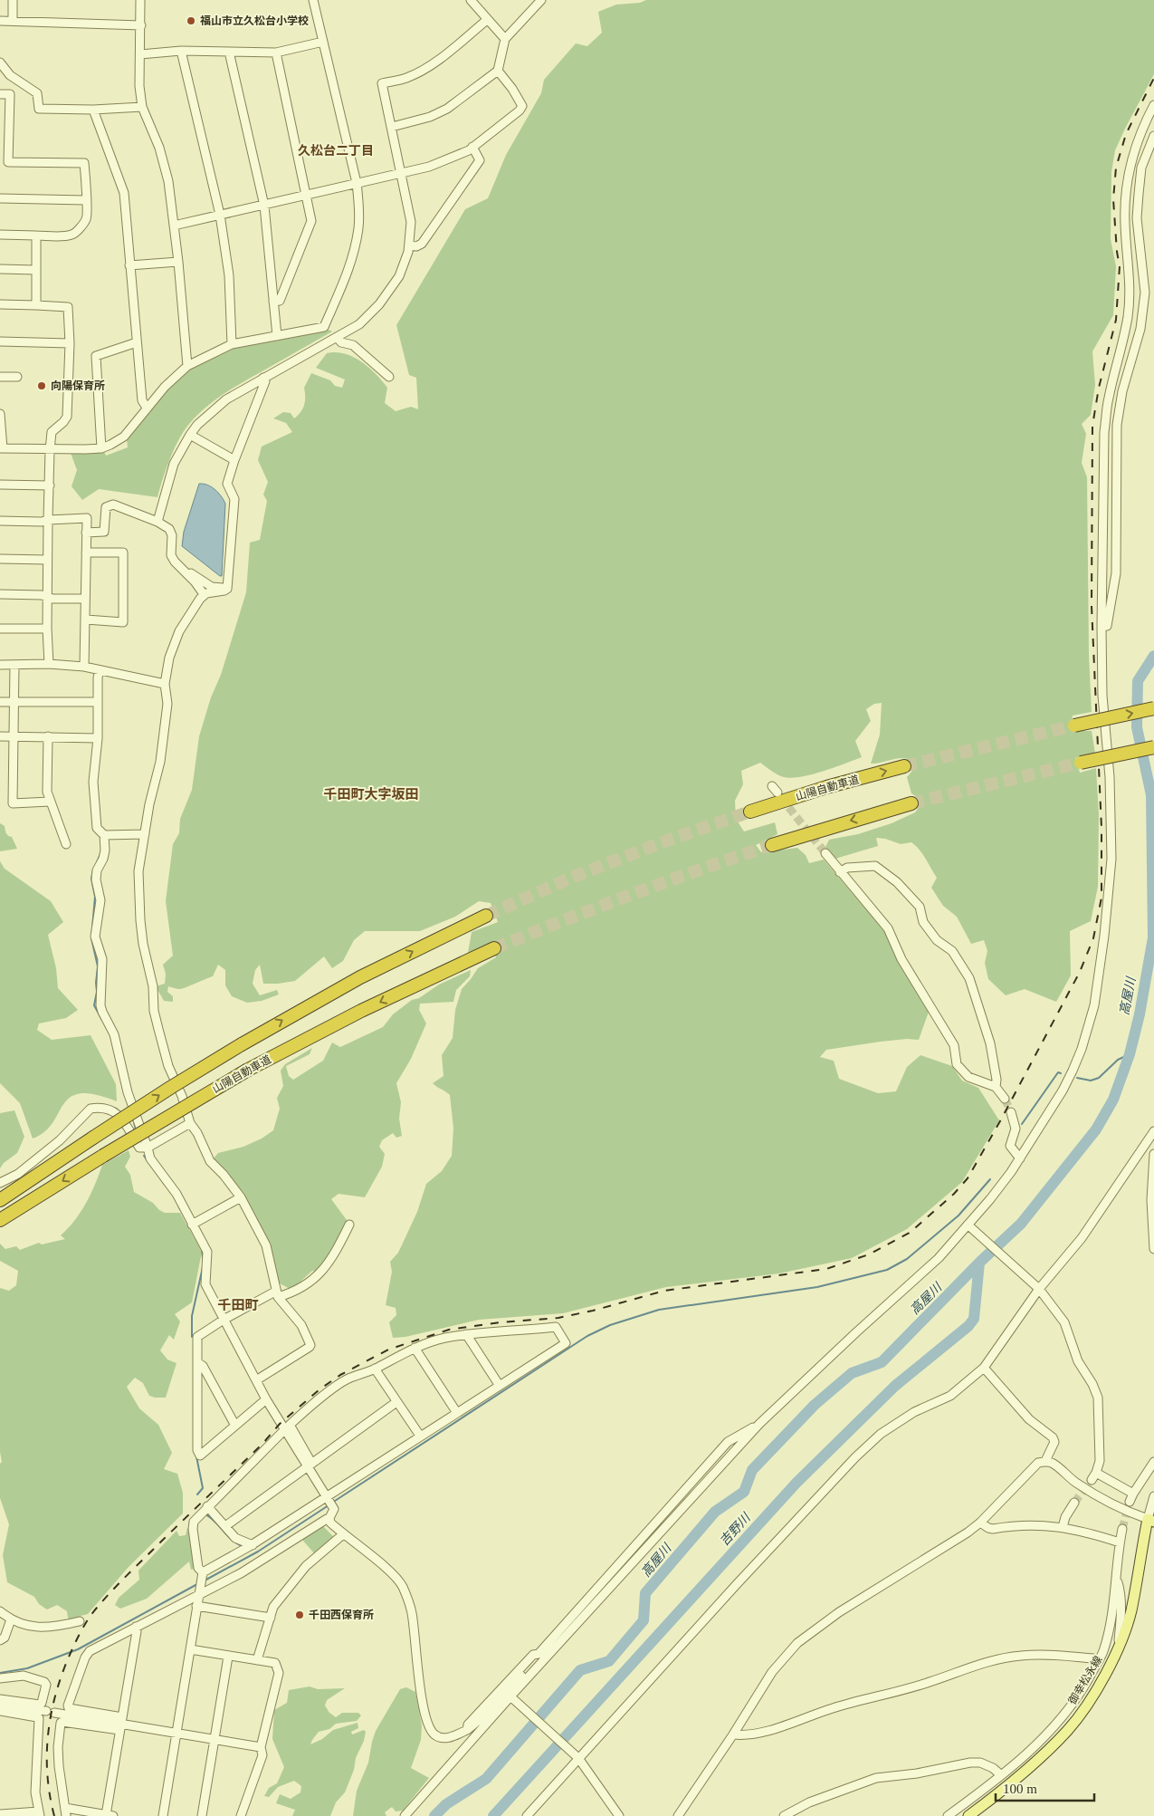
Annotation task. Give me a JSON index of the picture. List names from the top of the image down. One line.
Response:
{"streets":{"highway":["山陽自動車道"],"main road":["御幸松永線"]},"districts":["久松台二丁目","千田町大字坂田","千田町"],"water":["高屋川","吉野川"],"places":["福山市立久松台小学校","向陽保育所","千田西保育所"],"scale_bar":"100 m"}
